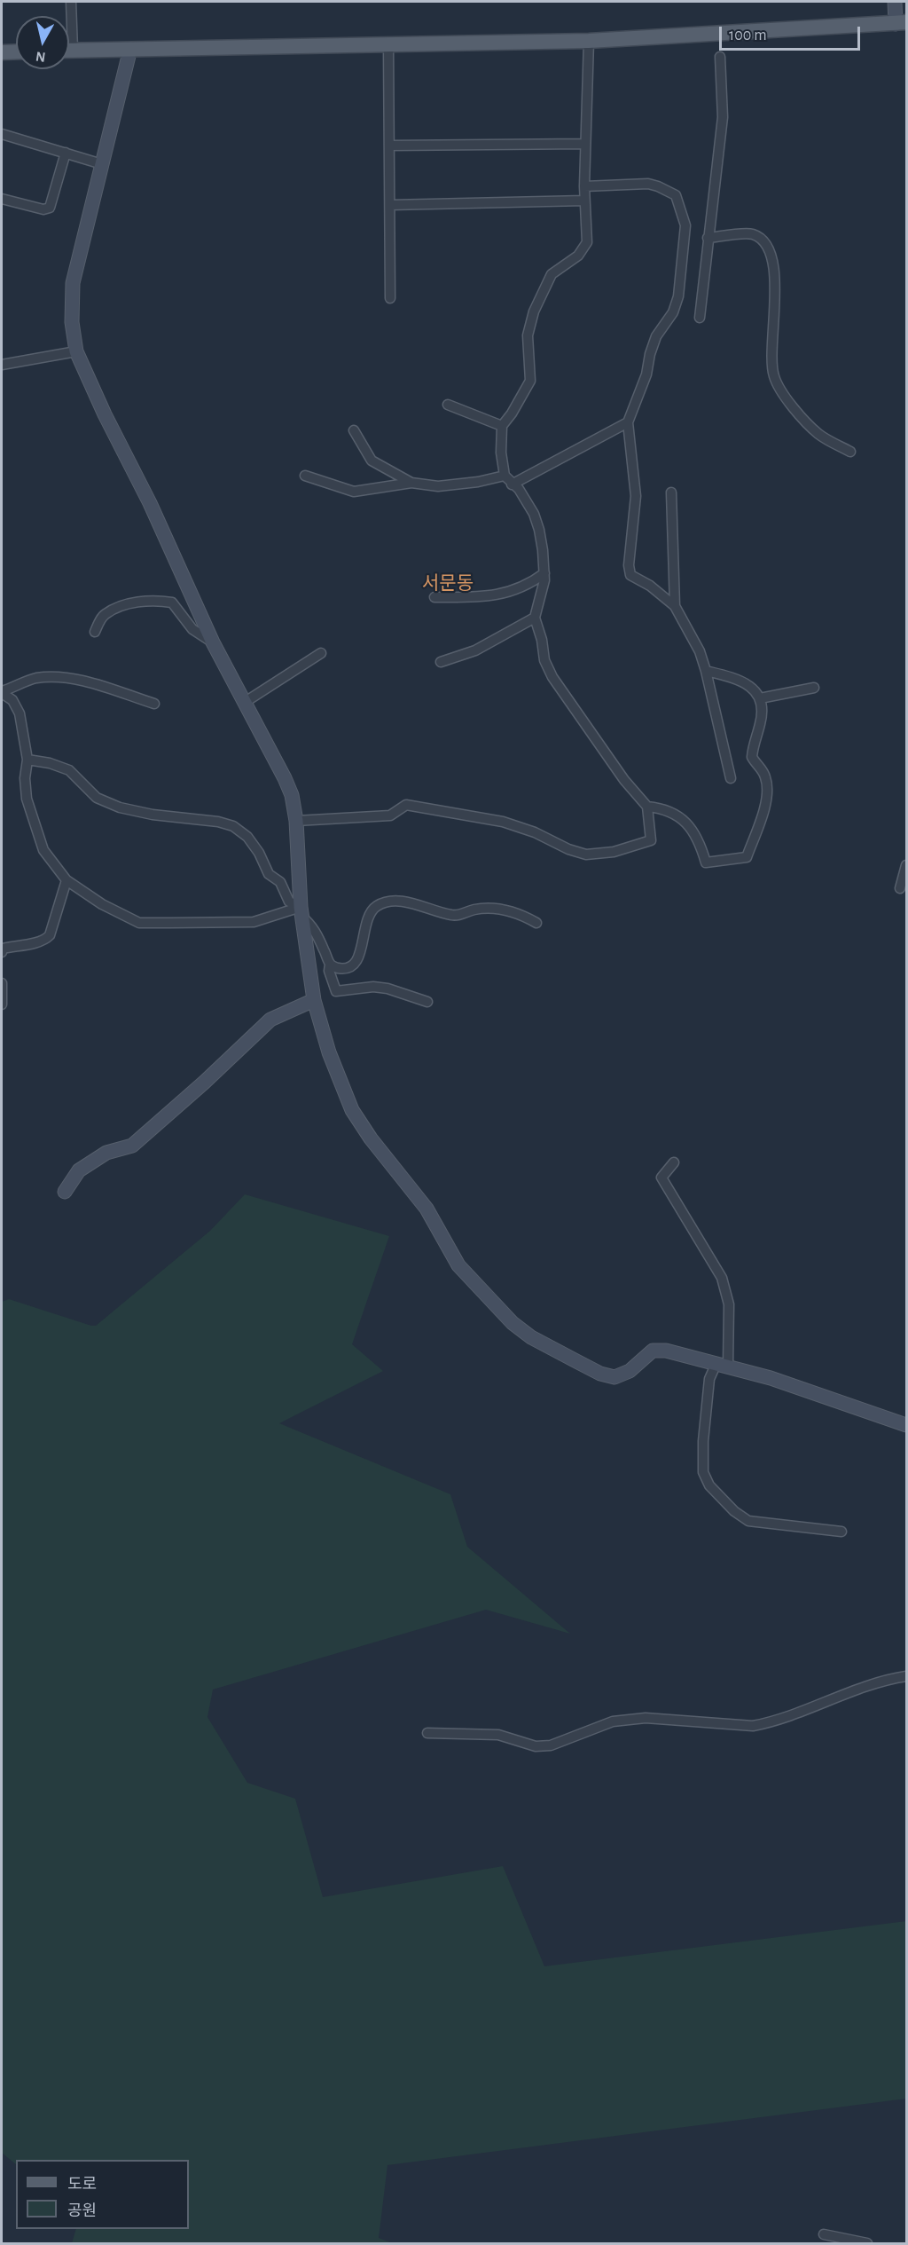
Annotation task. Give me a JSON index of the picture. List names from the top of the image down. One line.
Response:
{"districts":["서문동"],"legend":["도로","공원"],"scale_bar":"100 m","north":"bottom"}
